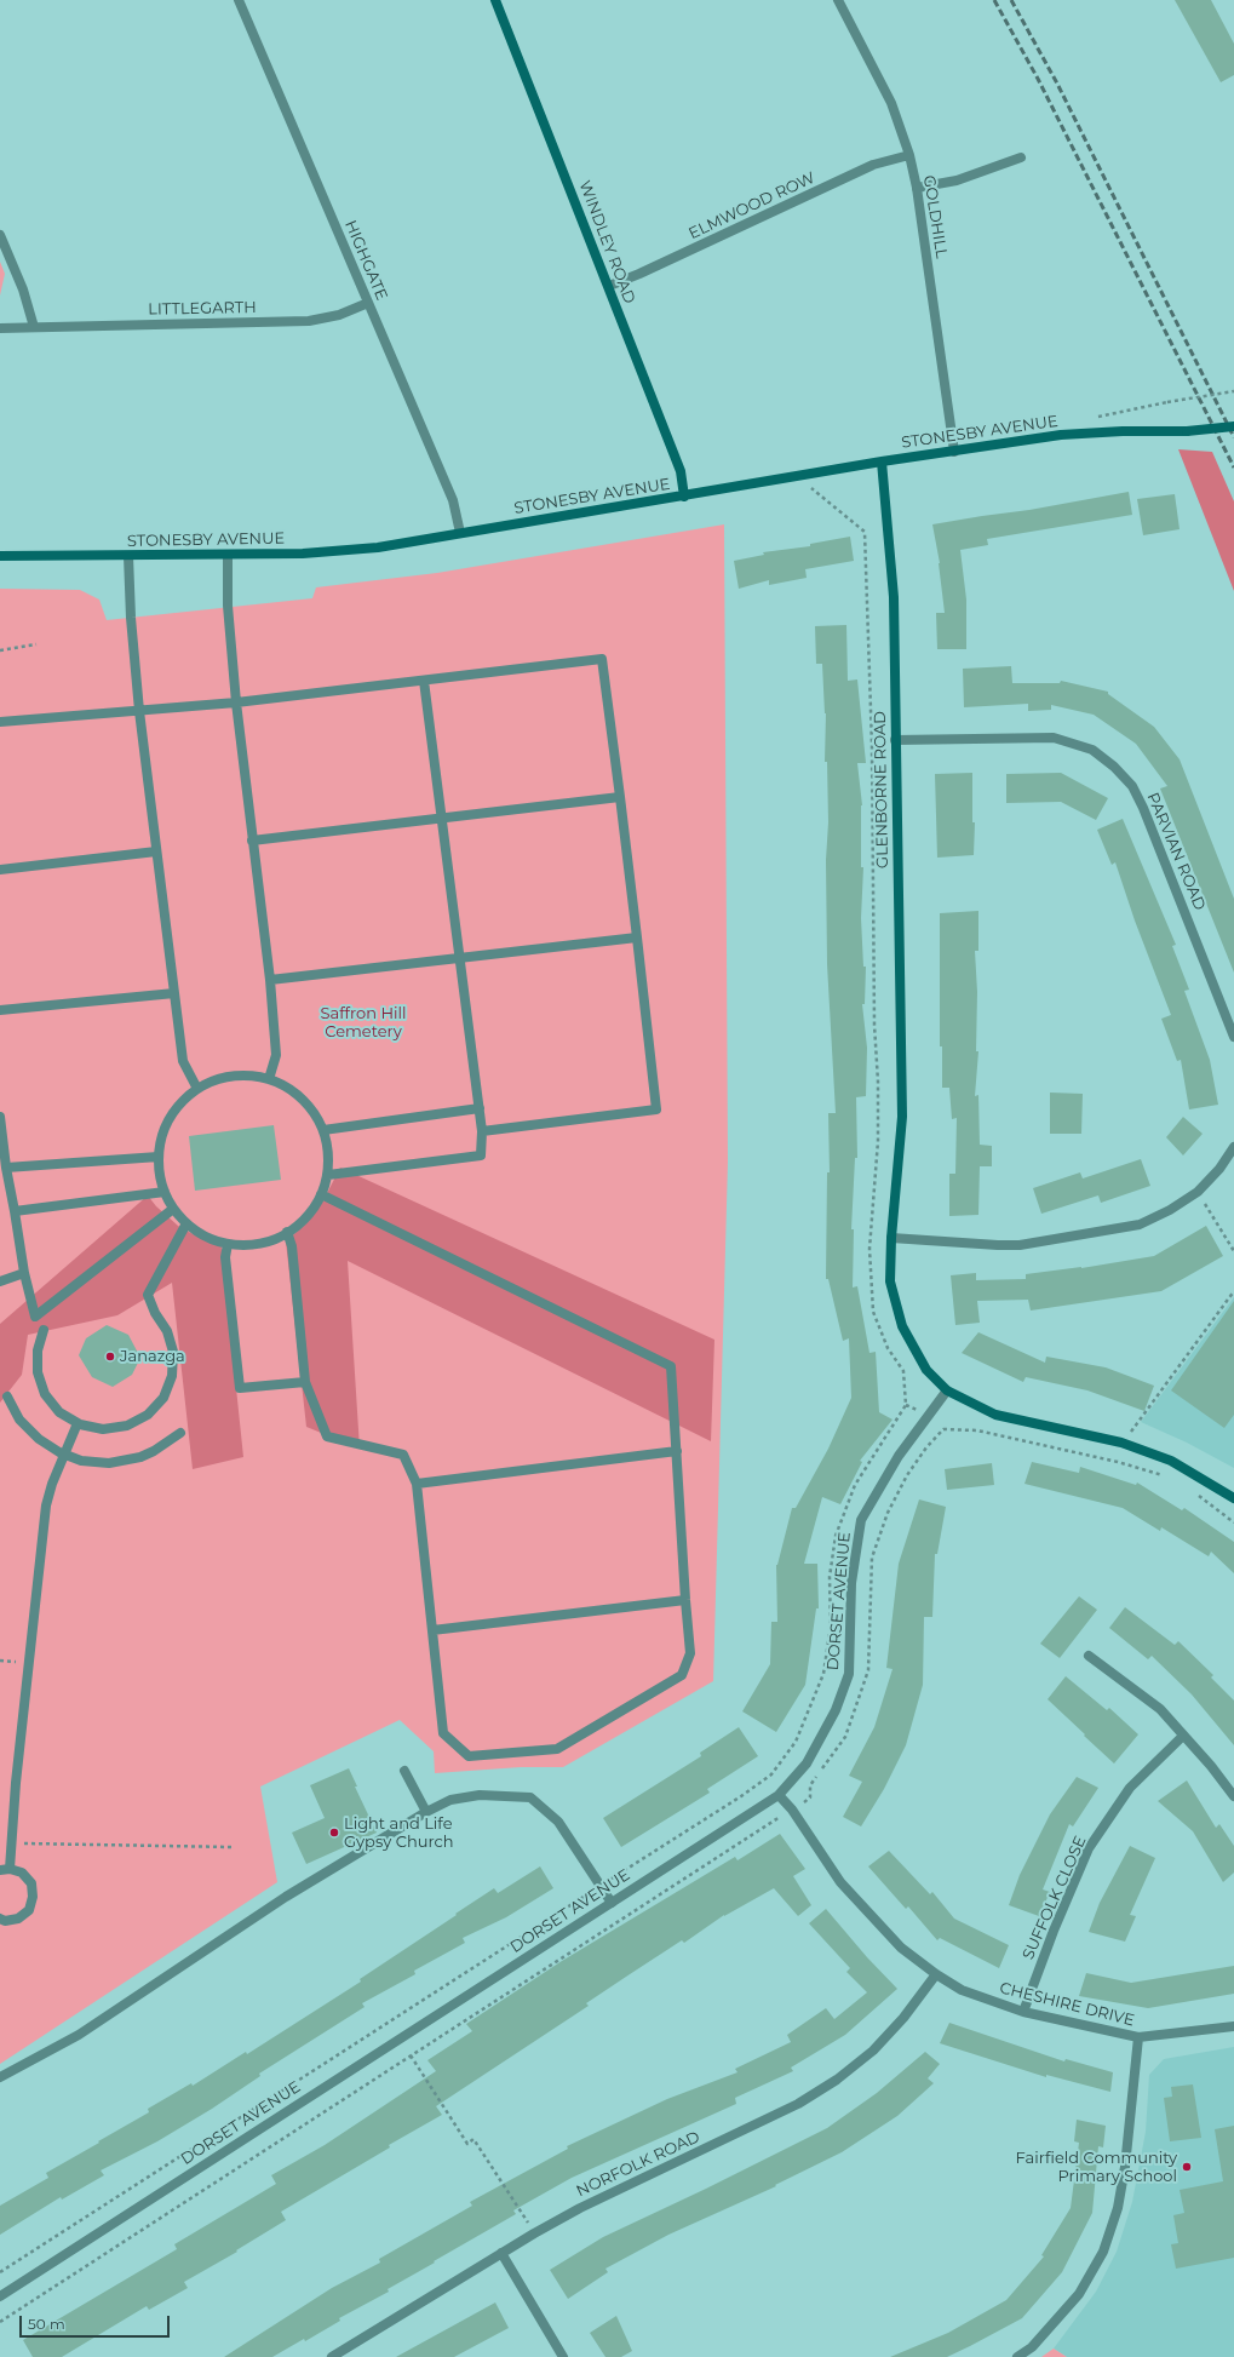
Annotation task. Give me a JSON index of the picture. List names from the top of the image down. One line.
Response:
{"streets":{"street":["ELMWOOD ROW","GOLDHILL","WINDLEY ROAD","HIGHGATE","LITTLEGARTH","STONESBY AVENUE","GLENBORNE ROAD","PARVIAN ROAD","DORSET AVENUE","SUFFOLK CLOSE","CHESHIRE DRIVE","NORFOLK ROAD"]},"crossings":[["ELMWOOD ROW","GOLDHILL"],["ELMWOOD ROW","WINDLEY ROAD"],["GOLDHILL","STONESBY AVENUE"],["WINDLEY ROAD","STONESBY AVENUE"],["HIGHGATE","LITTLEGARTH"],["HIGHGATE","STONESBY AVENUE"],["STONESBY AVENUE","GLENBORNE ROAD"],["GLENBORNE ROAD","PARVIAN ROAD"],["GLENBORNE ROAD","DORSET AVENUE"],["DORSET AVENUE","CHESHIRE DRIVE"],["SUFFOLK CLOSE","CHESHIRE DRIVE"],["CHESHIRE DRIVE","NORFOLK ROAD"]],"parks":["Saffron Hill Cemetery"],"places":["Janazga","Light and Life Gypsy Church","Fairfield Community Primary School"],"scale_bar":"50 m"}
